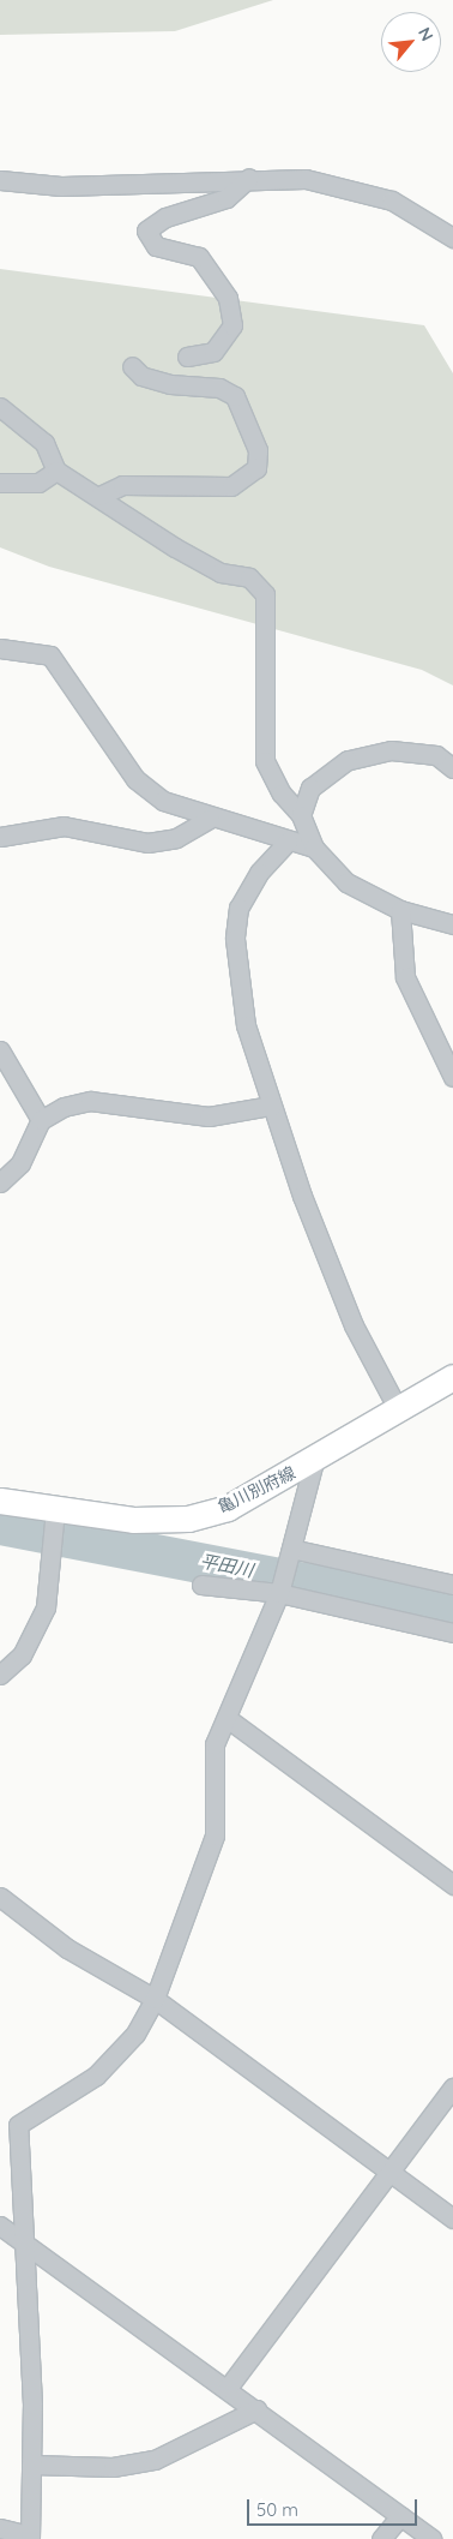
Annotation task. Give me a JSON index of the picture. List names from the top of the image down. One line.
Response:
{"streets":{"main road":["亀川別府線"]},"water":["平田川"],"scale_bar":"50 m","north":"top right"}
